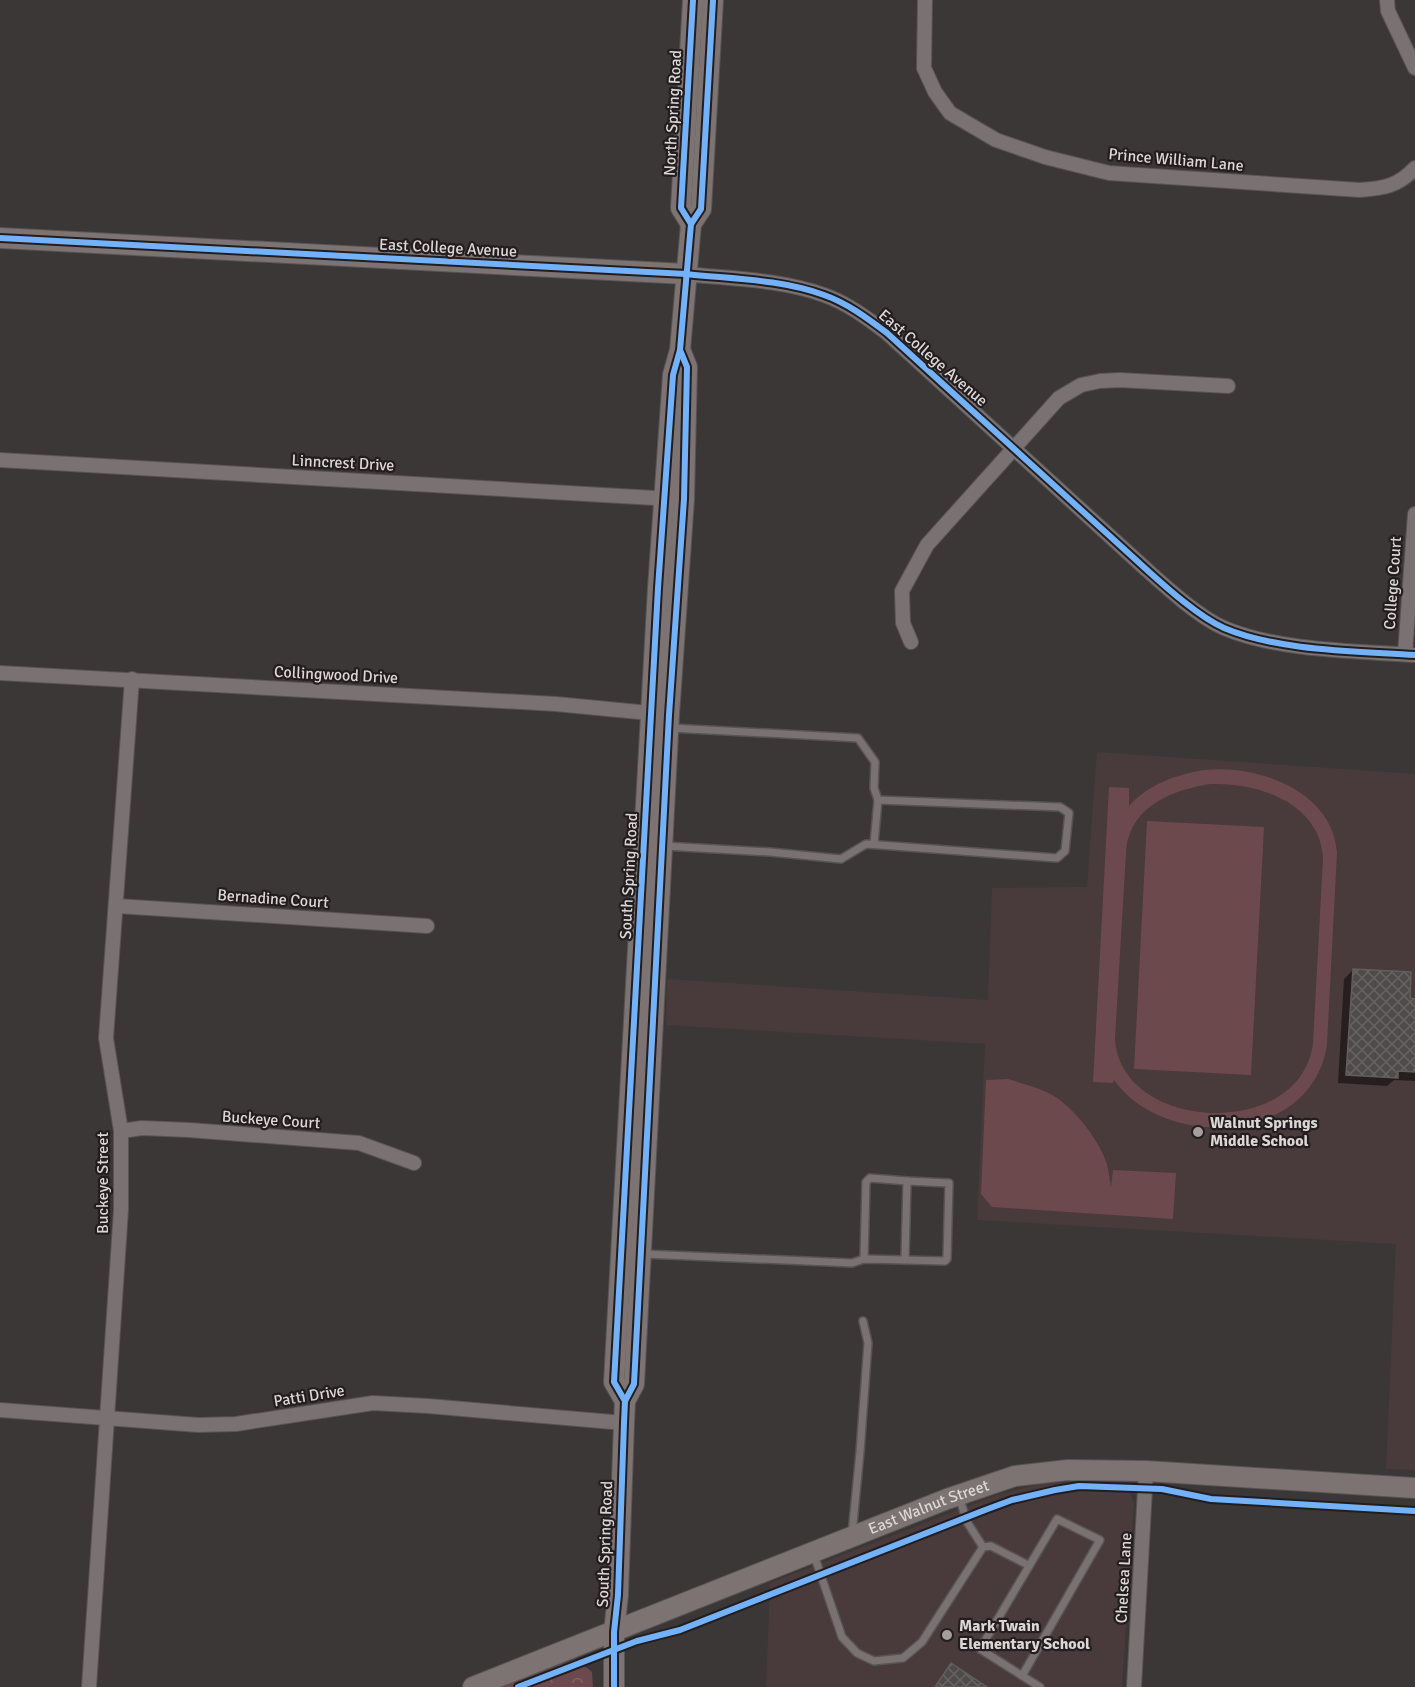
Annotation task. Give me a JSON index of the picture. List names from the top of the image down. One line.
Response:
{"streets":{"main road":["North Spring Road","East College Avenue","South Spring Road","East Walnut Street"],"street":["Prince William Lane","Linncrest Drive","College Court","Collingwood Drive","Bernadine Court","Buckeye Court","Buckeye Street","Patti Drive","Chelsea Lane"]},"crossings":[["North Spring Road","East College Avenue"],["North Spring Road","South Spring Road"],["East College Avenue","College Court"],["East College Avenue","South Spring Road"],["Linncrest Drive","South Spring Road"],["Collingwood Drive","South Spring Road"],["Collingwood Drive","Buckeye Street"],["South Spring Road","Patti Drive"],["South Spring Road","East Walnut Street"],["Bernadine Court","Buckeye Street"],["Buckeye Court","Buckeye Street"],["Buckeye Street","Patti Drive"],["East Walnut Street","Chelsea Lane"]],"places":["Walnut Springs Middle School","Mark Twain Elementary School"]}
